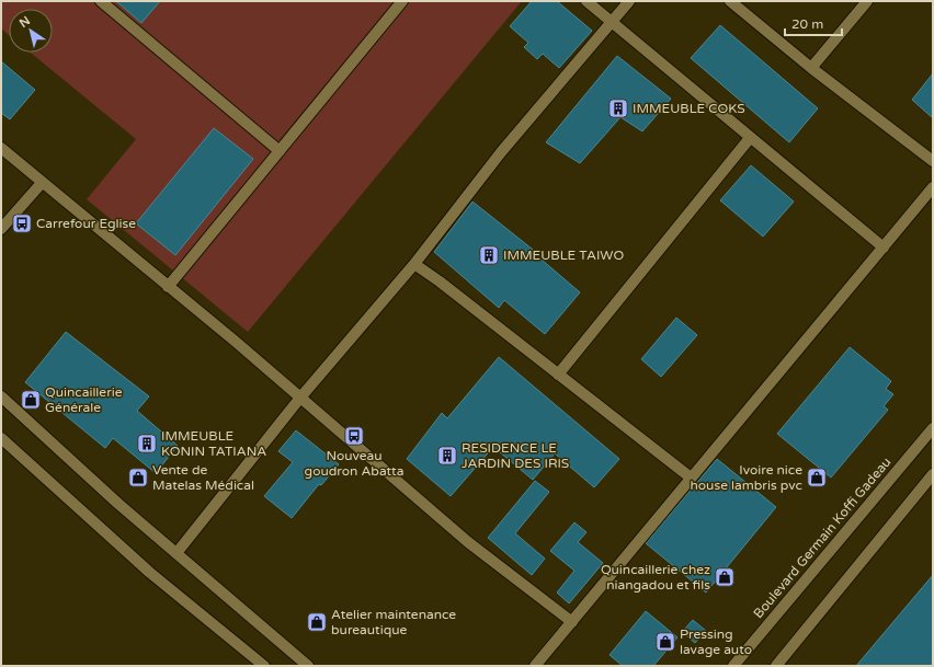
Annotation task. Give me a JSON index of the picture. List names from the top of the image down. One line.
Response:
{"streets":{"street":["Boulevard Germain Koffi Gadeau"]},"places":{"building":["IMMEUBLE COKS","IMMEUBLE TAIWO","IMMEUBLE KONIN TATIANA","RESIDENCE LE JARDIN DES IRIS"],"bus stop":["Carrefour Eglise","Nouveau goudron Abatta"],"shop":["Quincaillerie Générale","Vente de Matelas Médical","Ivoire nice house lambris pvc","Quincaillerie chez niangadou et fils","Atelier maintenance bureautique","Pressing lavage auto"]},"scale_bar":"20 m","north":"top left"}
